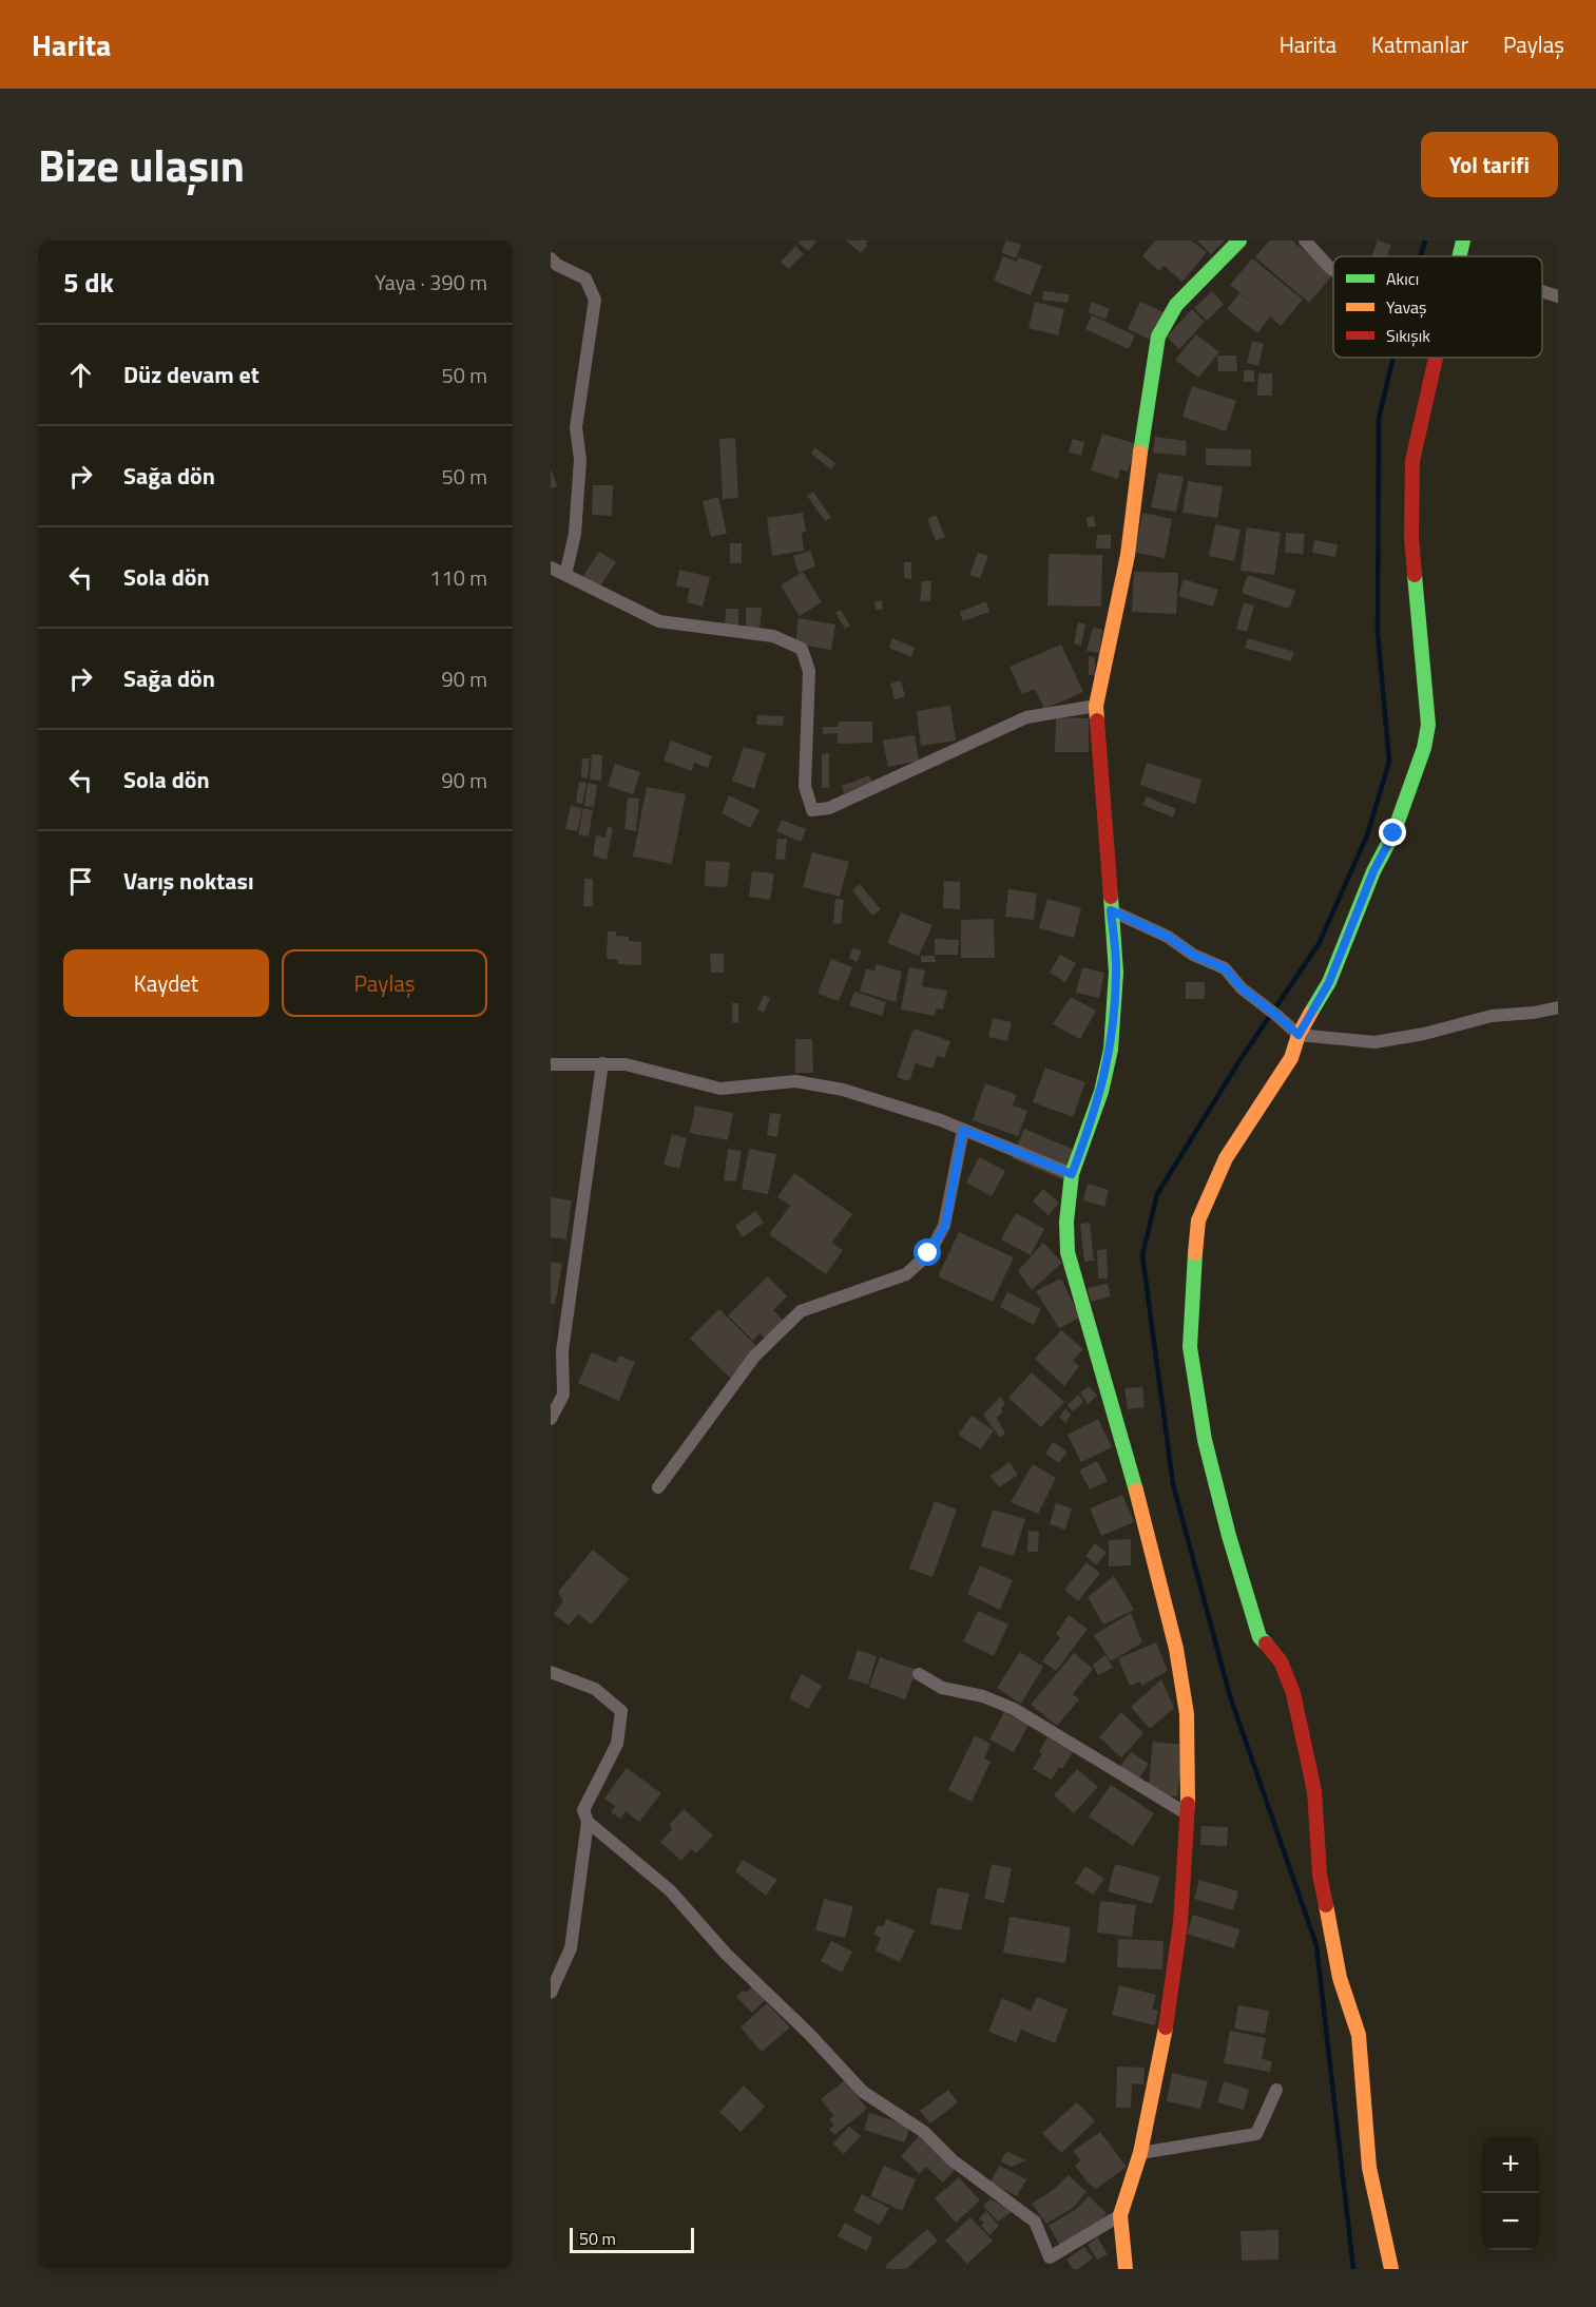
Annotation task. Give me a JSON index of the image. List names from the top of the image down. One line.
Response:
{"legend":["Akıcı","Yavaş","Sıkışık"],"scale_bar":"50 m","page":{"header":"Harita","nav":["Harita","Katmanlar","Paylaş"],"title":"Bize ulaşın","buttons":["Yol tarifi",["Kaydet","Paylaş"]],"heading":["5 dk","Yaya · 390 m"],"list":[["Düz devam et","50 m"],["Sağa dön","50 m"],["Sola dön","110 m"],["Sağa dön","90 m"],["Sola dön","90 m"],"Varış noktası"],"map_buttons":["+","−"],"scale":"50 m"}}
